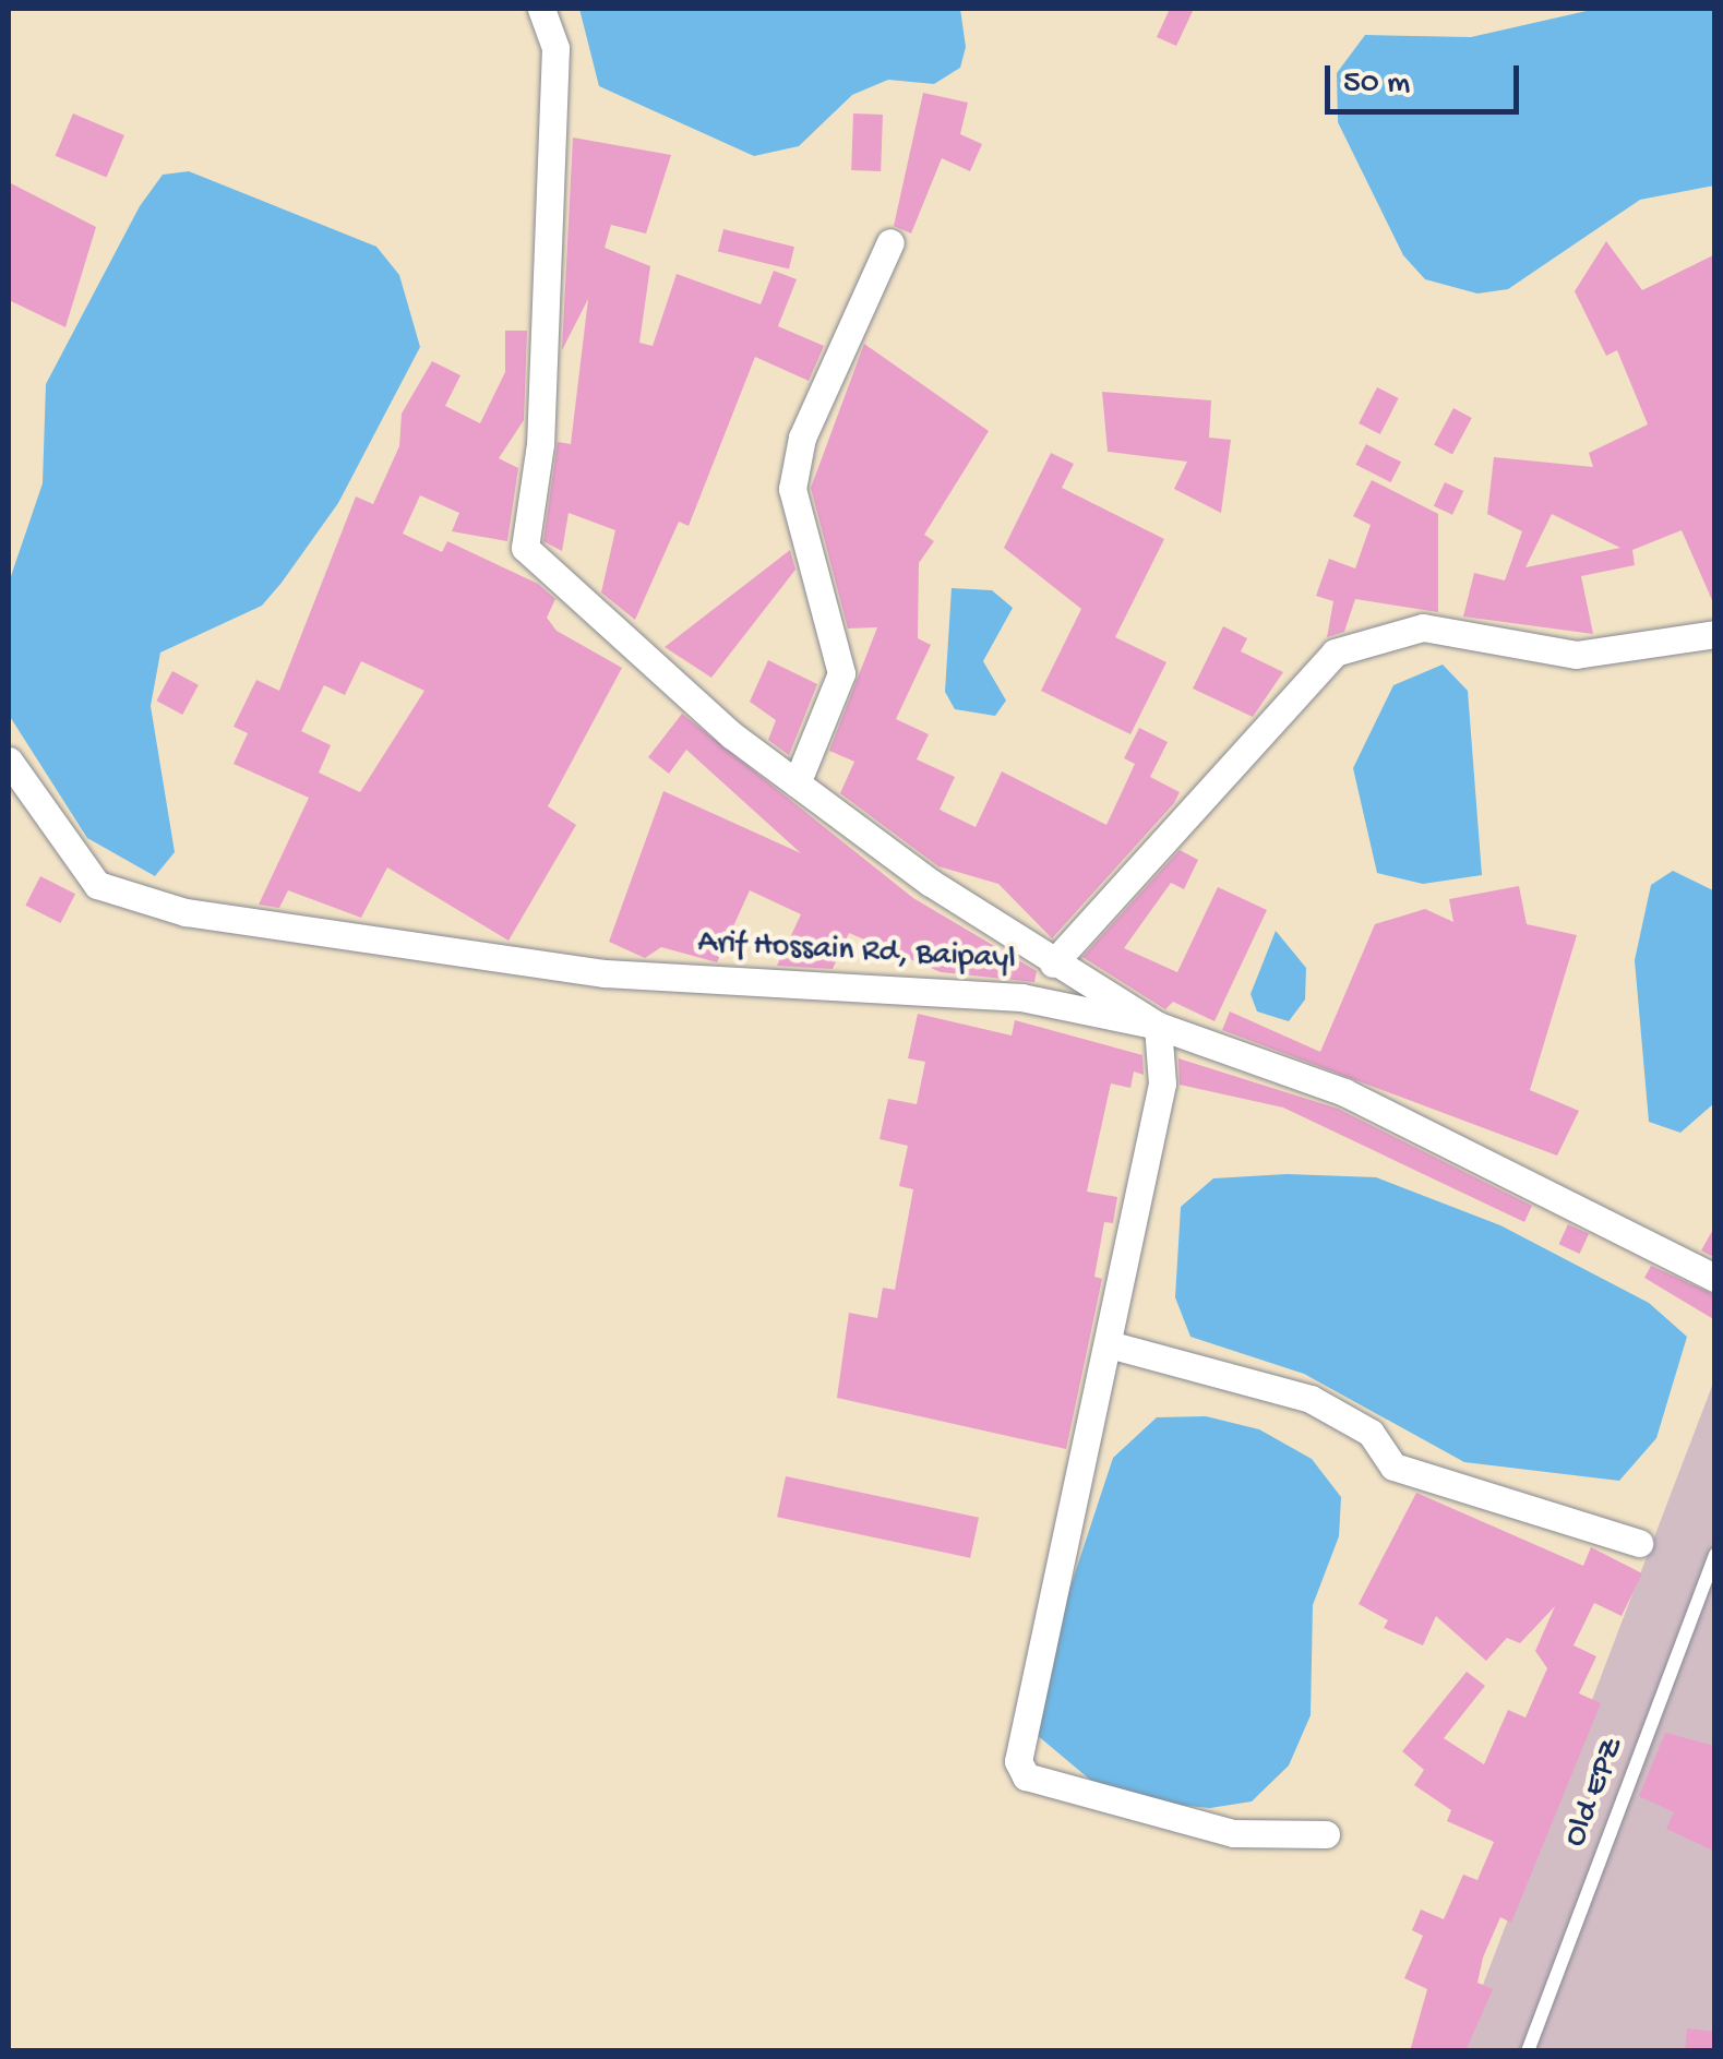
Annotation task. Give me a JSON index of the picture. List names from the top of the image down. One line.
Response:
{"streets":{"street":["Arif Hossain Rd, Baipayl"],"lane":["Old EPZ"]},"scale_bar":"50 m"}
